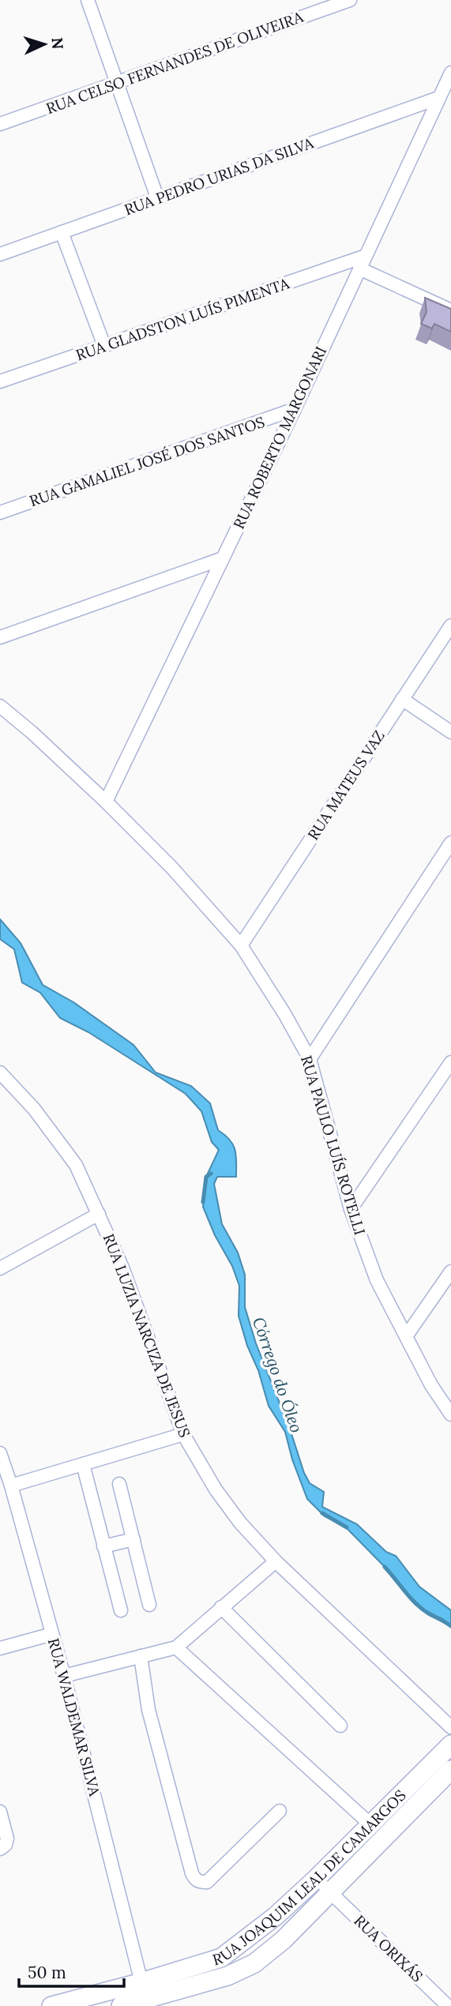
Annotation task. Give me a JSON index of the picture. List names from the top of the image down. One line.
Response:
{"streets":{"street":["RUA CELSO FERNANDES DE OLIVEIRA","RUA PEDRO URIAS DA SILVA","RUA GLADSTON LUÍS PIMENTA","RUA ROBERTO MARGONARI","RUA GAMALIEL JOSÉ DOS SANTOS","RUA MATEUS VAZ","RUA PAULO LUÍS ROTELLI","RUA LUZIA NARCIZA DE JESUS","RUA WALDEMAR SILVA","RUA JOAQUIM LEAL DE CAMARGOS","RUA ORIXÁS"]},"crossings":[["RUA PEDRO URIAS DA SILVA","RUA ROBERTO MARGONARI"],["RUA GLADSTON LUÍS PIMENTA","RUA ROBERTO MARGONARI"],["RUA ROBERTO MARGONARI","RUA GAMALIEL JOSÉ DOS SANTOS"],["RUA ROBERTO MARGONARI","RUA PAULO LUÍS ROTELLI"],["RUA MATEUS VAZ","RUA PAULO LUÍS ROTELLI"],["RUA WALDEMAR SILVA","RUA JOAQUIM LEAL DE CAMARGOS"],["RUA JOAQUIM LEAL DE CAMARGOS","RUA ORIXÁS"]],"water":["Córrego do Óleo"],"scale_bar":"50 m","north":"right"}
